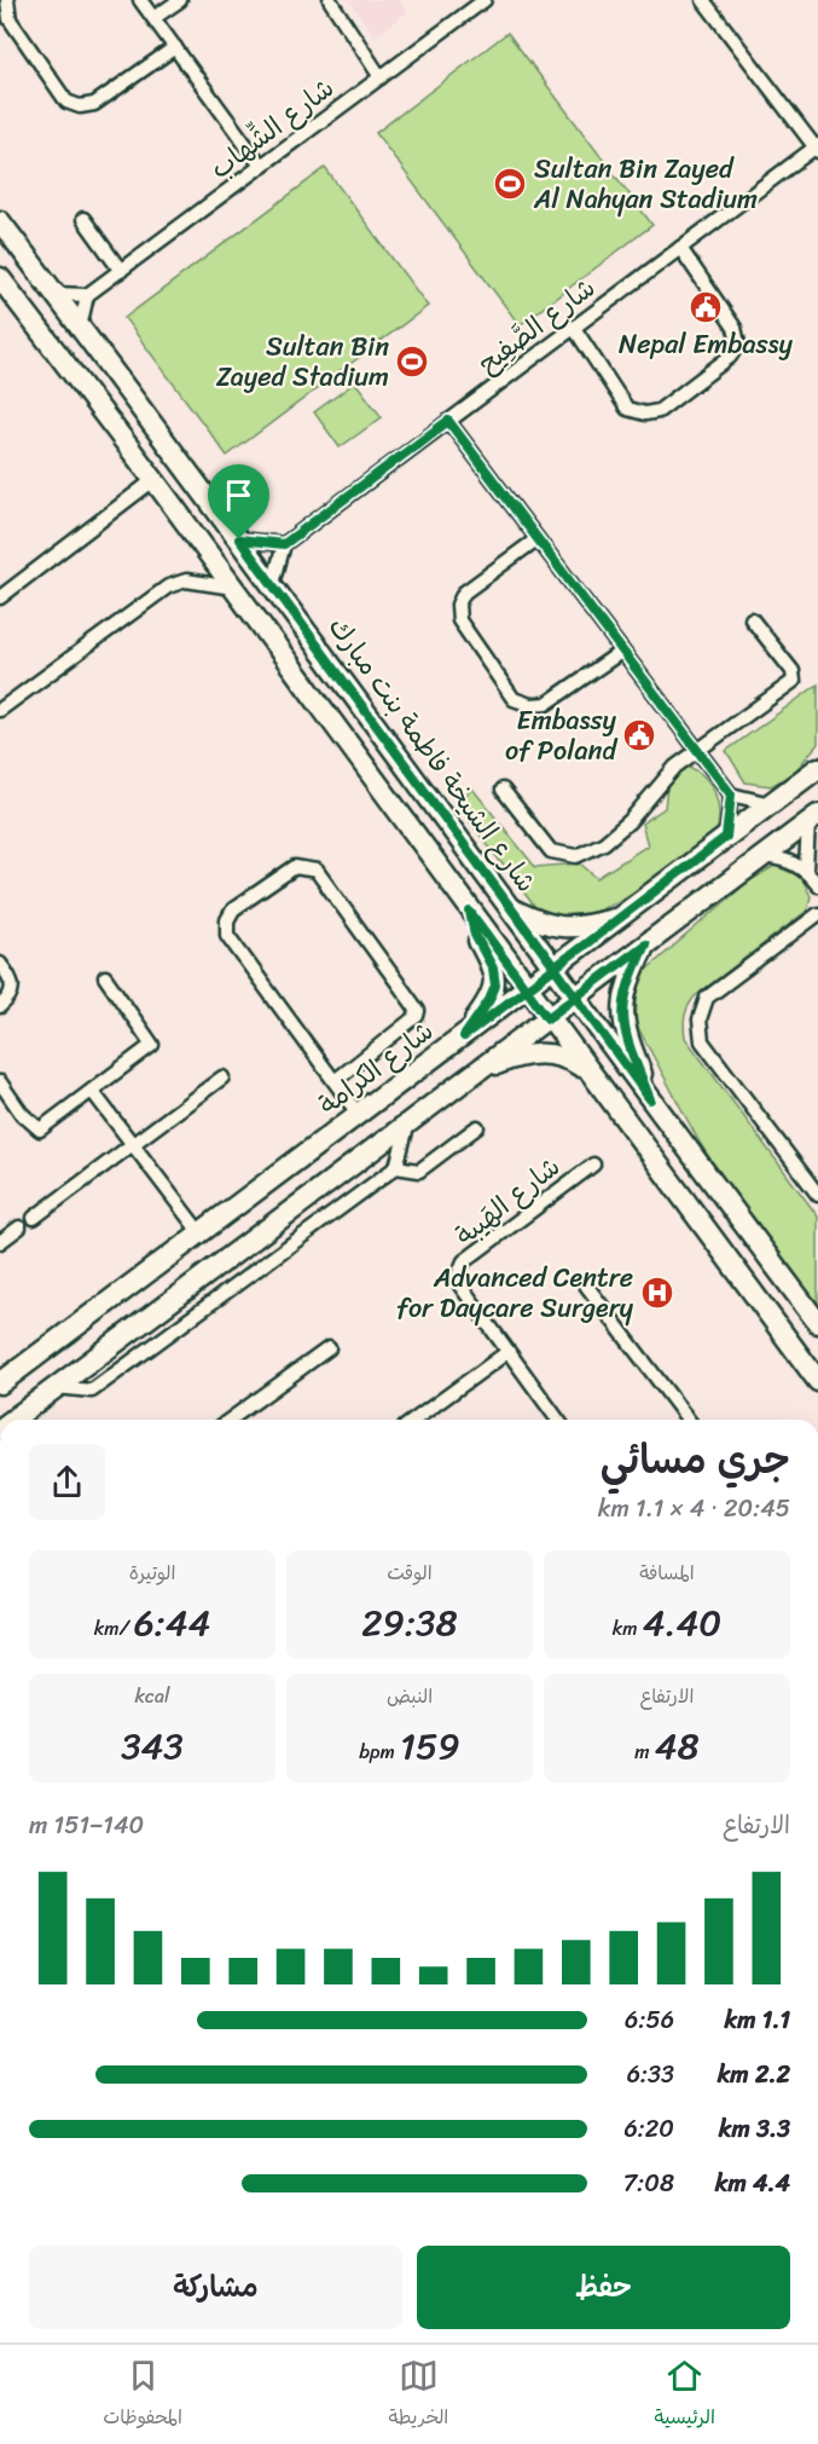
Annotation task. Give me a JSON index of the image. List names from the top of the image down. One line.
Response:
{"streets":{"main road":["شارع الشيخة فاطمة بنت مبارك","شارع الكرامة"],"street":["شارع الشِّهاب","شارع الصَّفِيح","شارع الهَيبة"]},"crossings":[["شارع الشيخة فاطمة بنت مبارك","شارع الكرامة"]],"places":{"sports":["Sultan Bin Zayed Al Nahyan Stadium","Sultan Bin Zayed Stadium"],"public building":["Nepal Embassy","Embassy of Poland"],"hospital":["Advanced Centre for Daycare Surgery"]},"page":{"heading":["جري مسائي","20:45 · 4 × 1.1 km"],"stats":[["المسافة","4.40 km"],["الوقت","29:38"],["الوتيرة","6:44 /km"],["الارتفاع","48 m"],["النبض","159 bpm"],["kcal","343"]],"chart":["الارتفاع","140–151 m"],"list":[{"name":"1.1 km","note":"6:56"},{"name":"2.2 km","note":"6:33"},{"name":"3.3 km","note":"6:20"},{"name":"4.4 km","note":"7:08"}],"buttons":["حفظ","مشاركة"],"tabs":["الرئيسية","الخريطة","المحفوظات"]}}
